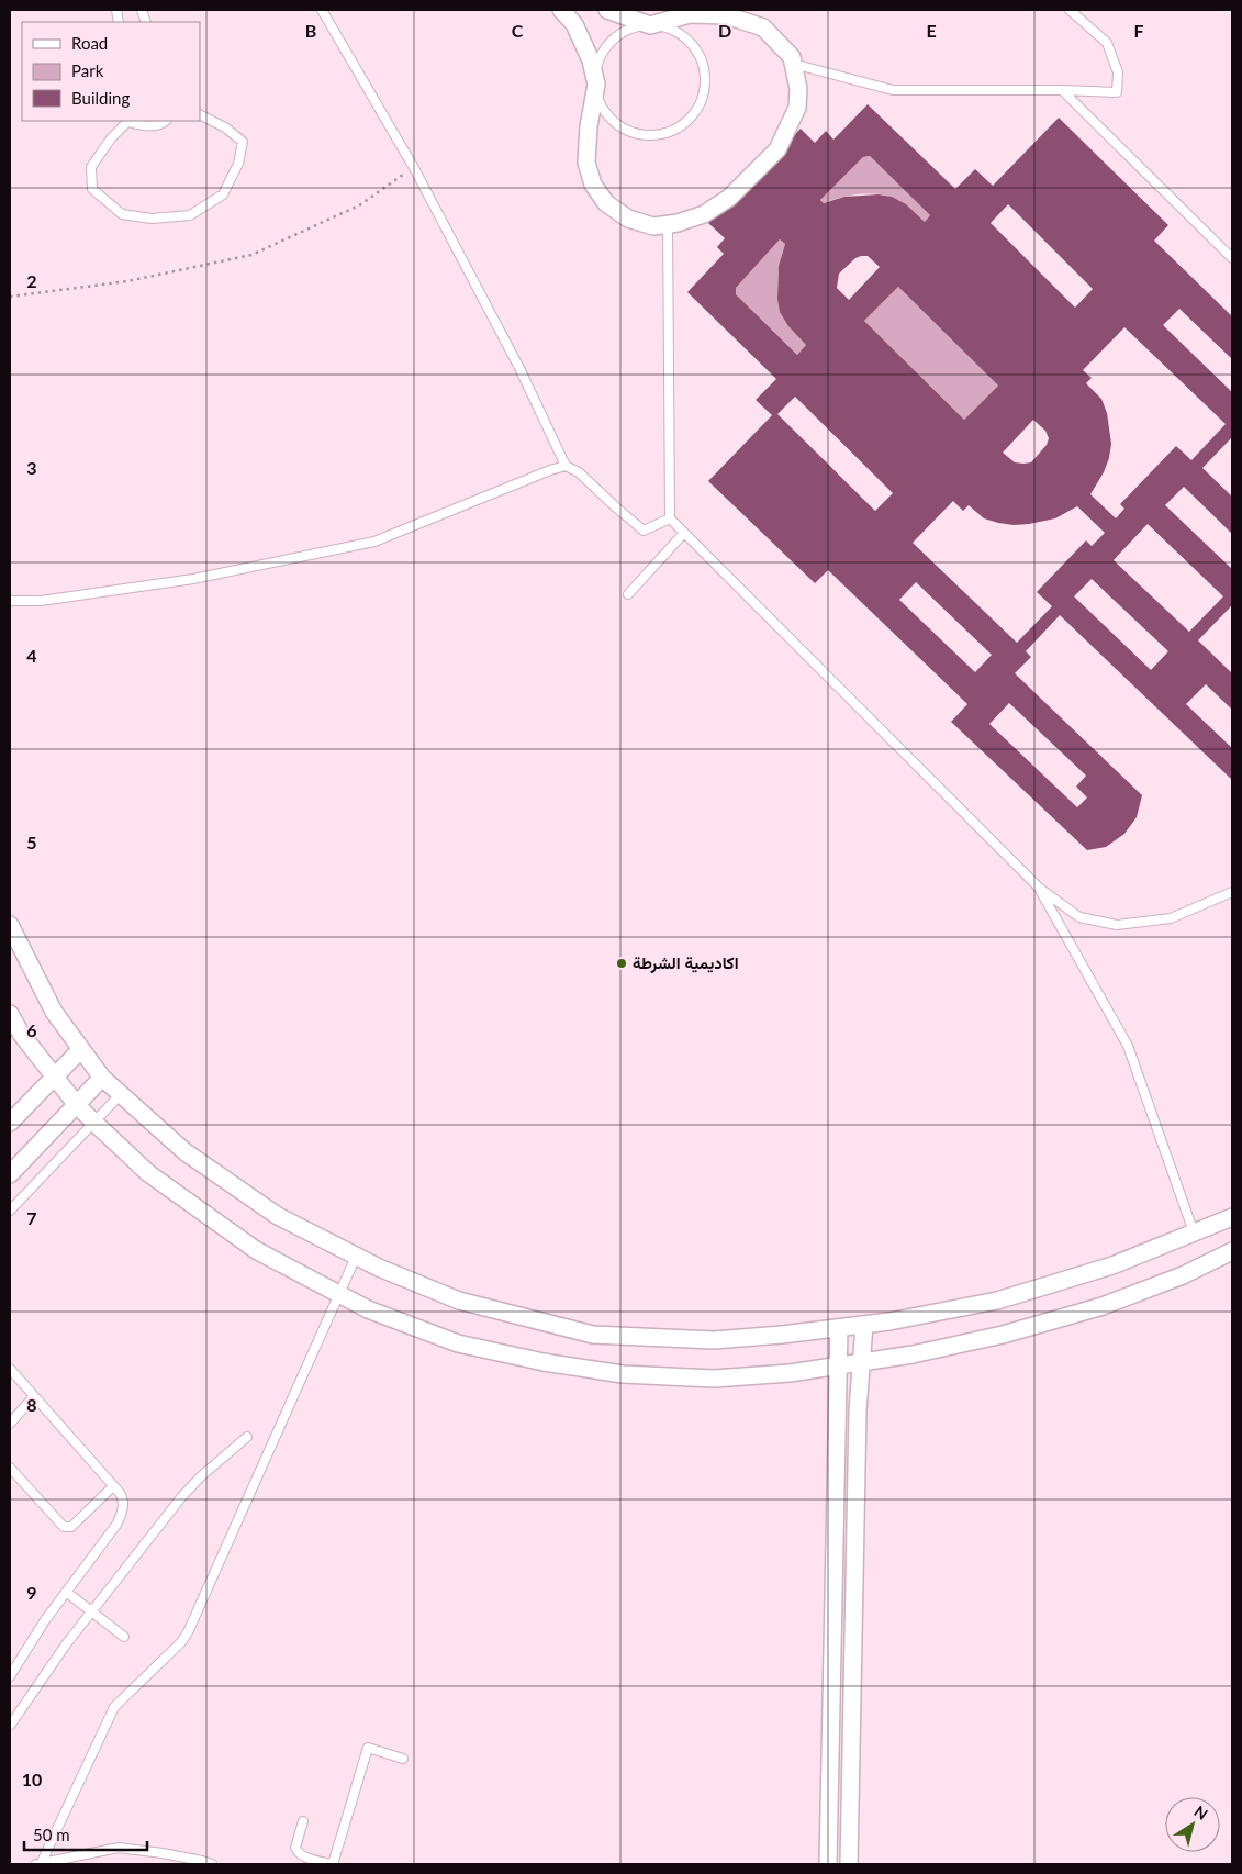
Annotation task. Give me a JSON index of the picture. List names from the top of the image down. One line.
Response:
{"places":["اكاديمية الشرطة"],"legend":["Road","Park","Building"],"scale_bar":"50 m","north":"top right","grid":{"columns":["B","C","D","E","F"],"rows":["2","3","4","5","6","7","8","9","10"]}}
